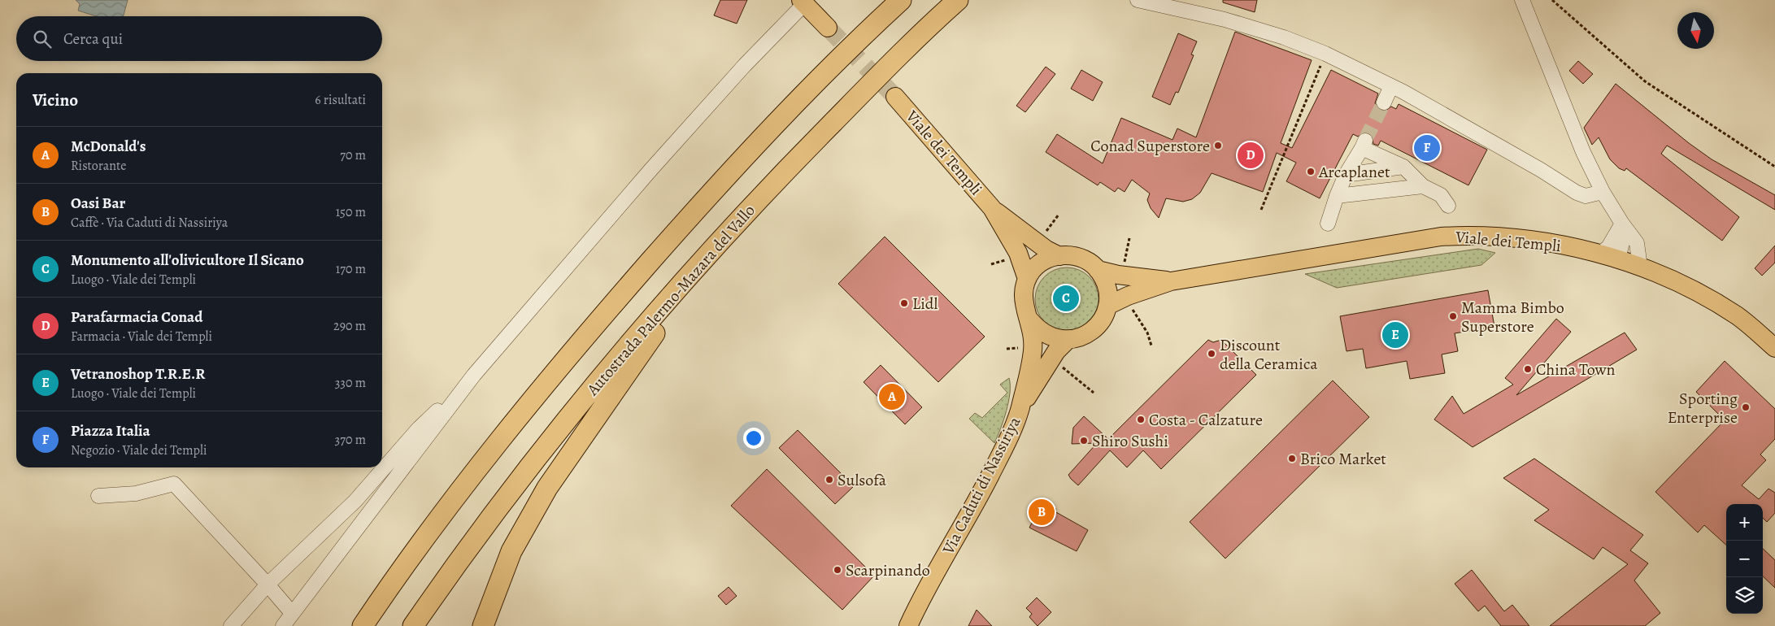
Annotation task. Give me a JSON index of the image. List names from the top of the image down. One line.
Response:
{"streets":{"highway":["Autostrada Palermo-Mazara del Vallo"],"main road":["Viale dei Templi","Via Caduti di Nassiriya"]},"places":["Conad Superstore","Arcaplanet","Lidl","Mamma Bimbo Superstore","Discount della Ceramica","China Town","Sporting Enterprise","Costa - Calzature","Shiro Sushi","Brico Market","Sulsofà","Scarpinando"],"north":"bottom","page":{"search":"Cerca qui","heading":["Vicino","6 risultati"],"list":[{"mark":"A","name":"McDonald's","note":"Ristorante","value":"70 m"},{"mark":"B","name":"Oasi Bar","note":"Caffè · Via Caduti di Nassiriya","value":"150 m"},{"mark":"C","name":"Monumento all'olivicultore Il Sicano","note":"Luogo · Viale dei Templi","value":"170 m"},{"mark":"D","name":"Parafarmacia Conad","note":"Farmacia · Viale dei Templi","value":"290 m"},{"mark":"E","name":"Vetranoshop T.R.E.R","note":"Luogo · Viale dei Templi","value":"330 m"},{"mark":"F","name":"Piazza Italia","note":"Negozio · Viale dei Templi","value":"370 m"}],"pins":["F","D","C","E","A","B"],"map_buttons":["+","−"]}}
